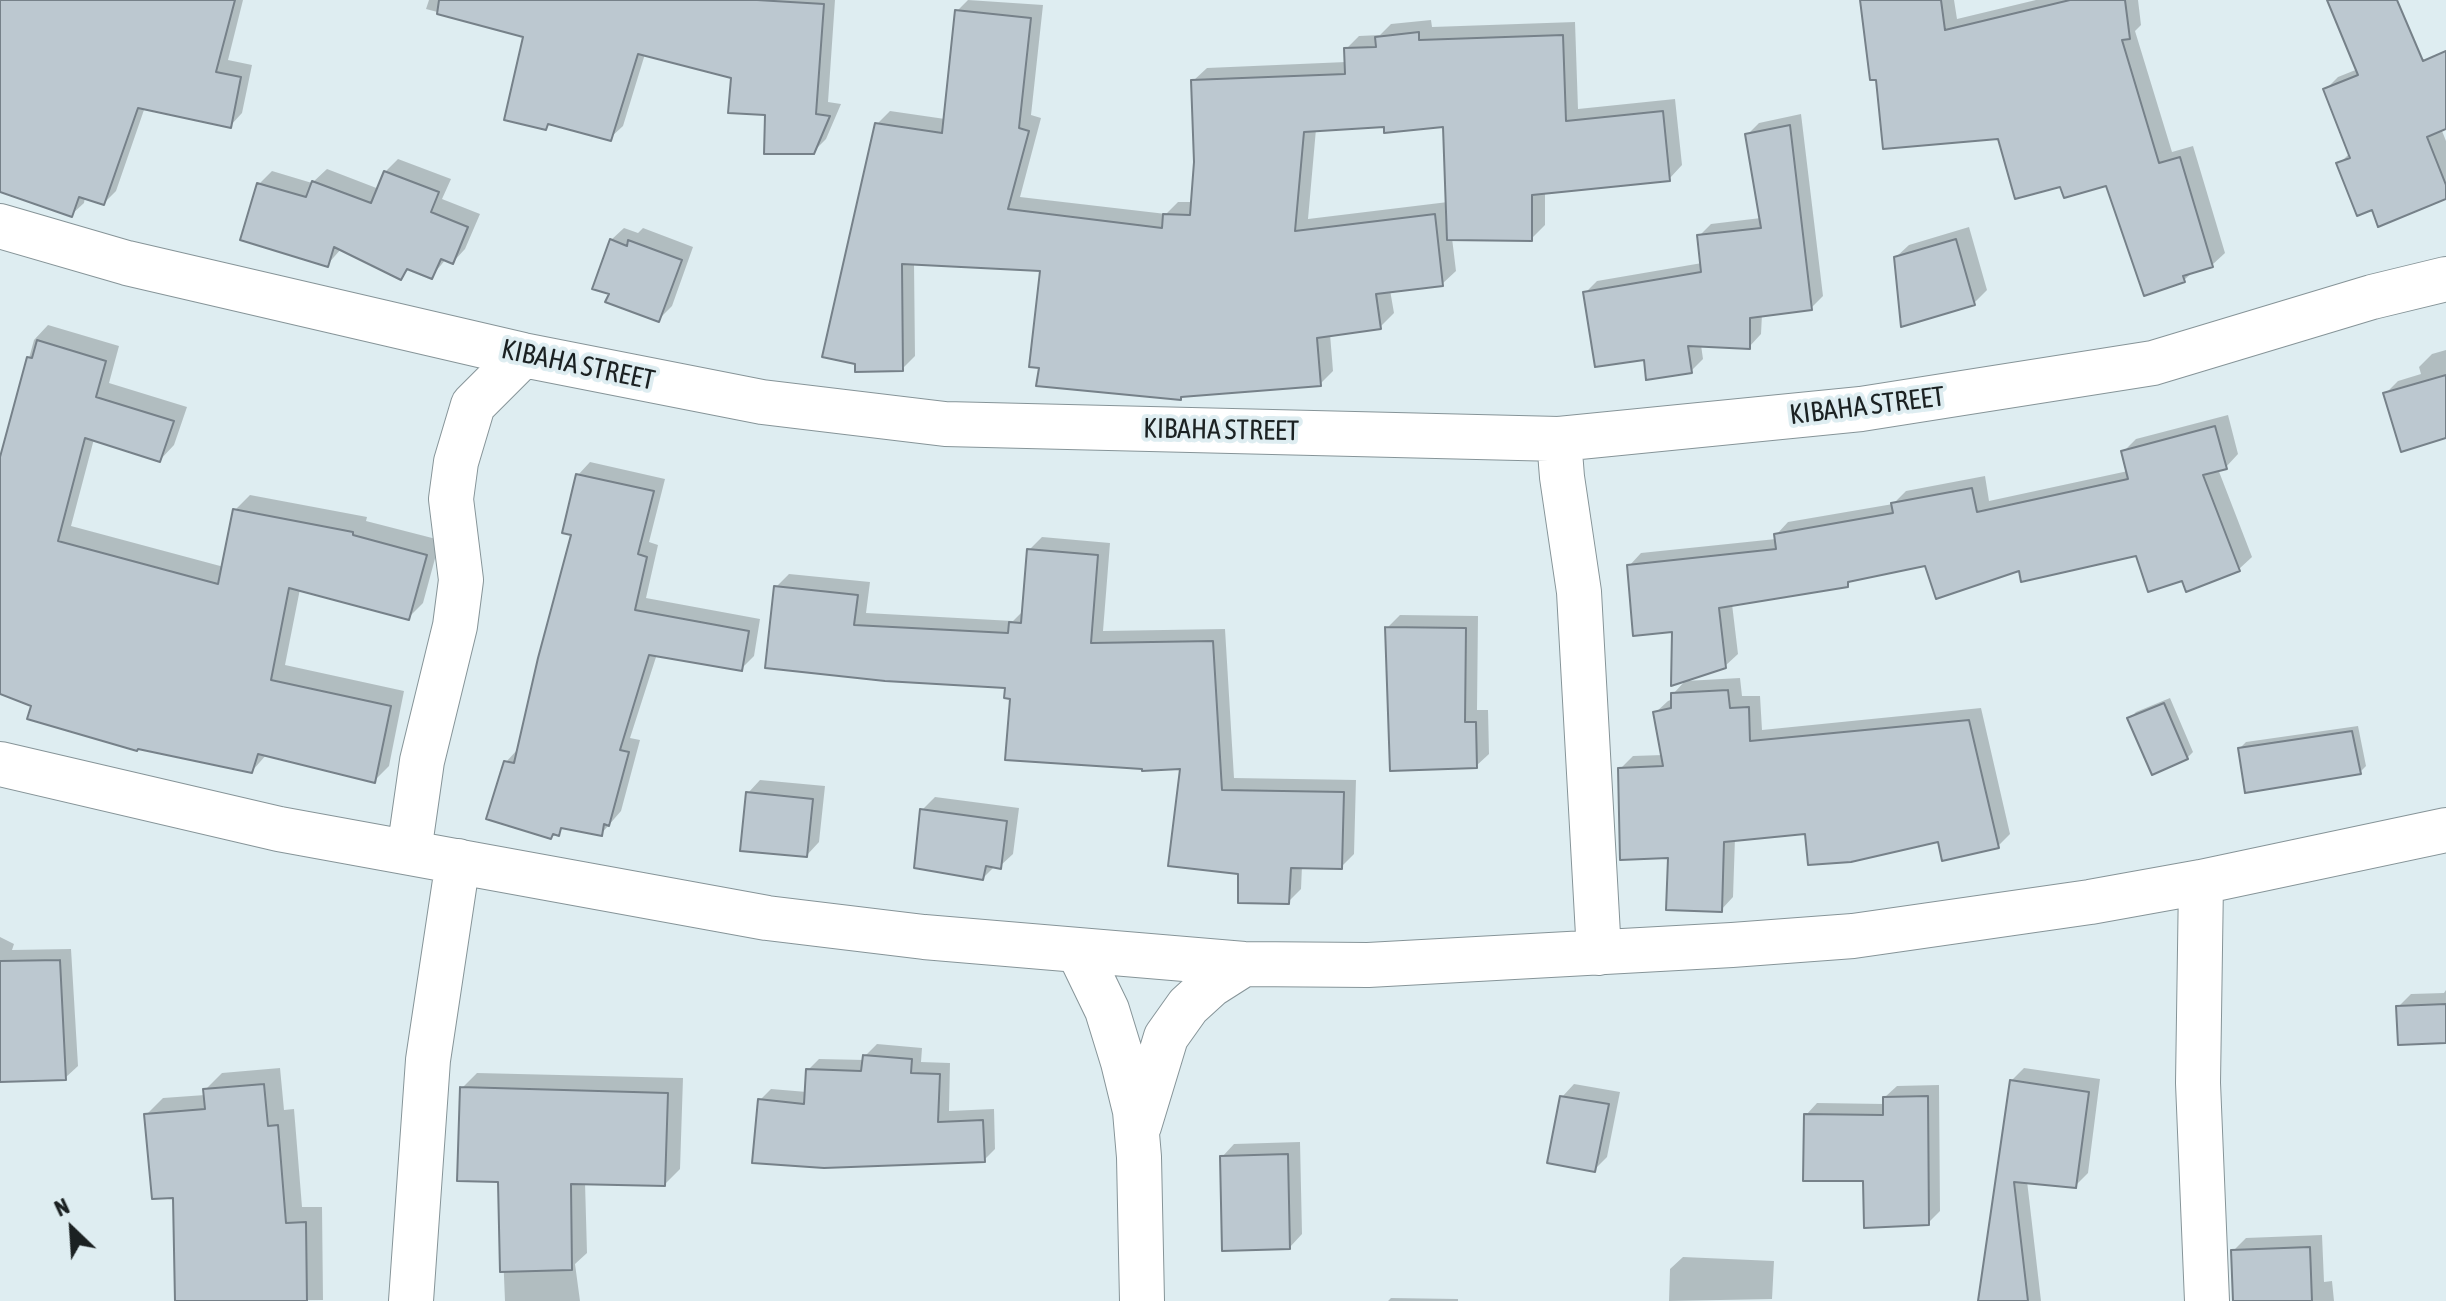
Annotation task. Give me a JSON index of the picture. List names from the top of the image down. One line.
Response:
{"streets":{"street":["KIBAHA STREET"]},"north":"top left"}
